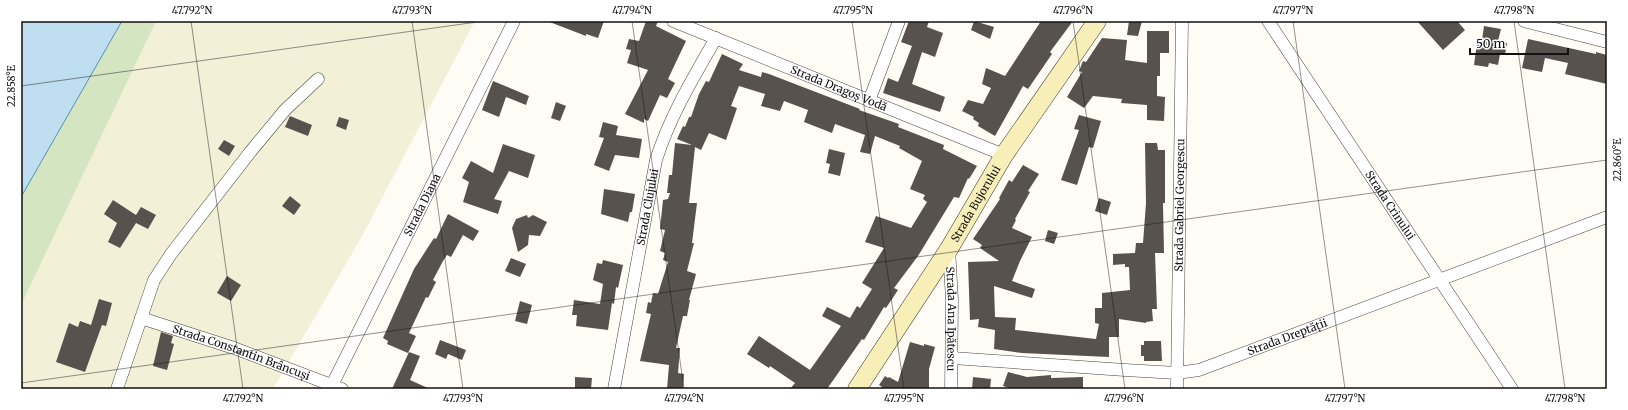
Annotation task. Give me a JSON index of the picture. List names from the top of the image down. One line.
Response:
{"streets":{"street":["Strada Dragoș Vodă","Strada Bujorului","Strada Diana","Strada Gabriel Georgescu","Strada Crinului","Strada Clujului","Strada Ana Ipătescu","Strada Dreptății","Strada Constantin Brâncuși"]},"crossings":[["Strada Dragoș Vodă","Strada Bujorului"],["Strada Dragoș Vodă","Strada Clujului"],["Strada Bujorului","Strada Ana Ipătescu"],["Strada Diana","Strada Constantin Brâncuși"],["Strada Gabriel Georgescu","Strada Dreptății"],["Strada Crinului","Strada Dreptății"],["Strada Ana Ipătescu","Strada Dreptății"]],"scale_bar":"50 m","coordinates":["47.792°N","47.793°N","47.794°N","47.795°N","47.796°N","47.797°N","47.798°N","22.858°E","22.860°E"]}
